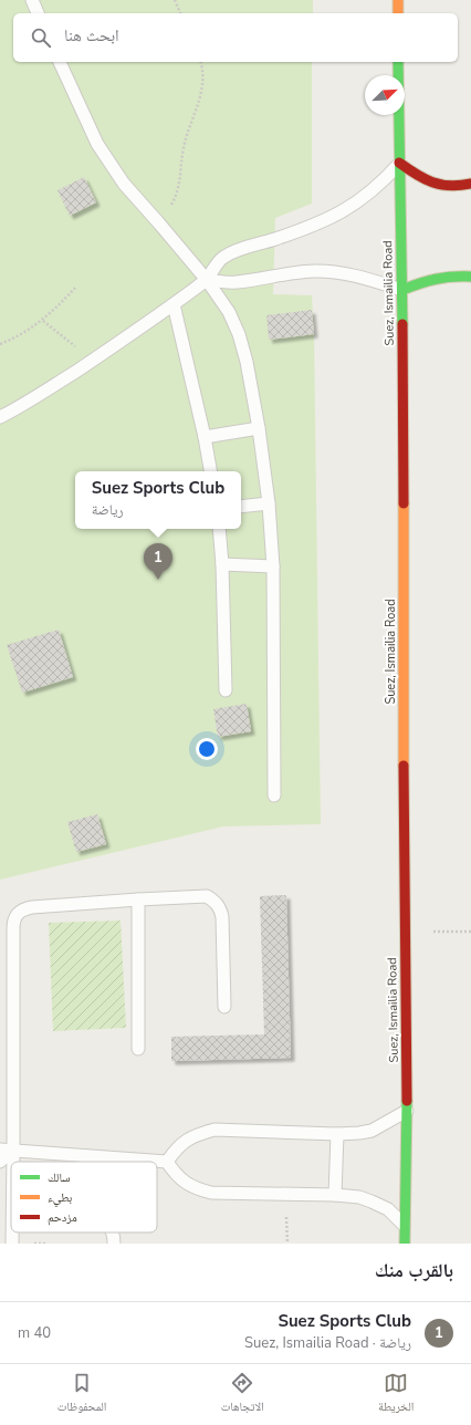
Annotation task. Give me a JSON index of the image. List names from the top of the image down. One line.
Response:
{"streets":{"main road":["Suez, Ismailia Road"]},"legend":["سالك","بطيء","مزدحم"],"north":"top right","page":{"search":"ابحث هنا","popup":["Suez Sports Club","رياضة"],"pins":"1","heading":"بالقرب منك","list":[{"mark":"1","name":"Suez Sports Club","note":"رياضة · Suez, Ismailia Road","value":"40 m"}],"nav":["الخريطة","الاتجاهات","المحفوظات"]}}
